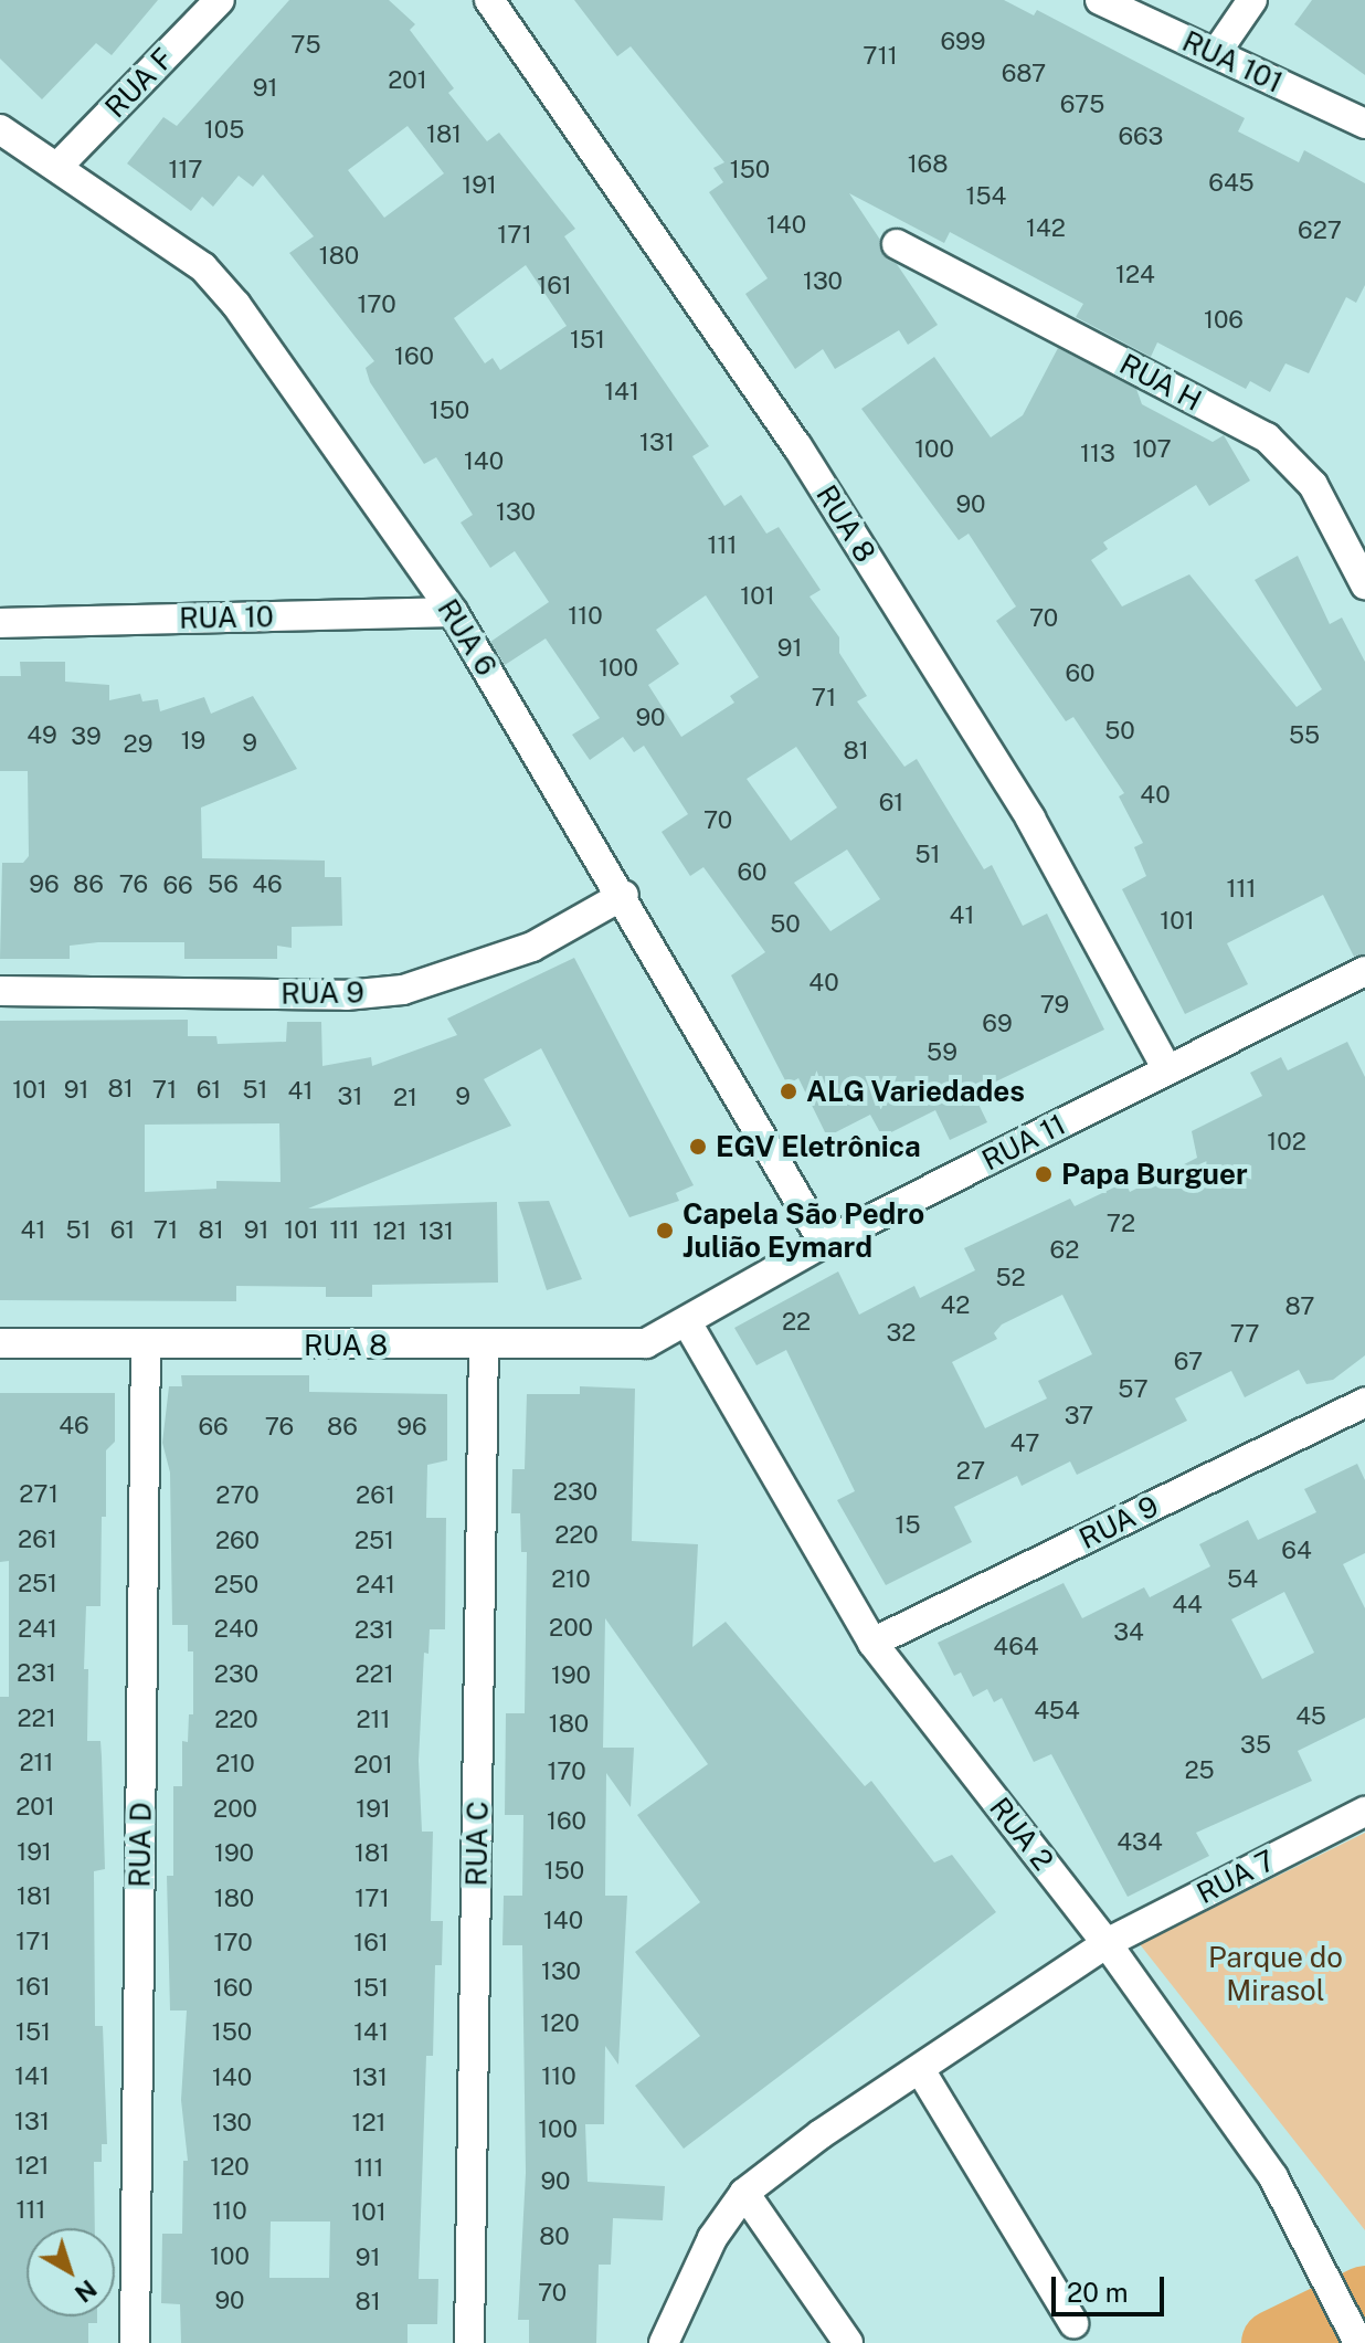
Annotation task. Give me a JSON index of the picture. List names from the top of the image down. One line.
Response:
{"streets":{"street":["RUA 101","RUA F","RUA H","RUA 8","RUA 10","RUA 6","RUA 9","RUA 11","RUA 2","RUA C","RUA D","RUA 7"]},"crossings":[["RUA F","RUA 6"],["RUA 8","RUA 11"],["RUA 8","RUA 2"],["RUA 8","RUA C"],["RUA 8","RUA D"],["RUA 10","RUA 6"],["RUA 6","RUA 9"],["RUA 6","RUA 11"],["RUA 9","RUA 2"],["RUA 11","RUA 2"],["RUA 2","RUA 7"]],"parks":["Parque do Mirasol"],"places":["ALG Variedades","EGV Eletrônica","Papa Burguer","Capela São Pedro Julião Eymard"],"house_numbers":["699","75","711","687","201","91","675","105","181","663","168","117","150","645","191","154","140","142","627","171","180","124","130","161","170","106","151","160","141","150","131","100","107","113","140","90","130","111","101","110","70","91","100","60","71","90","50","49","55","39","19","9","29","81","40","61","70","51","60","96","86","76","56","46","66","111","41","101","50","40","79","69","59","81","101","91","71","61","51","41","31","9","21","102","72","41","51","61","71","81","91","101","111","121","131","62","52","42","87","22","32","77","67","57","37","46","66","76","86","96","47","27","230","271","270","261","15","220","261","260","251","64","210","54","251","250","241","44","200","241","240","231","34","464","231","230","221","190","454","45","221","220","211","180","35","211","210","201","25","170","201","200","191","160","434","191","190","181","150","181","180","171","140","171","170","161","130","161","160","151","120","151","150","141","141","110","140","131","131","130","121","100","121","120","111","90","111","110","101","80","100","91","70","90","81"],"scale_bar":"20 m","north":"bottom right"}
